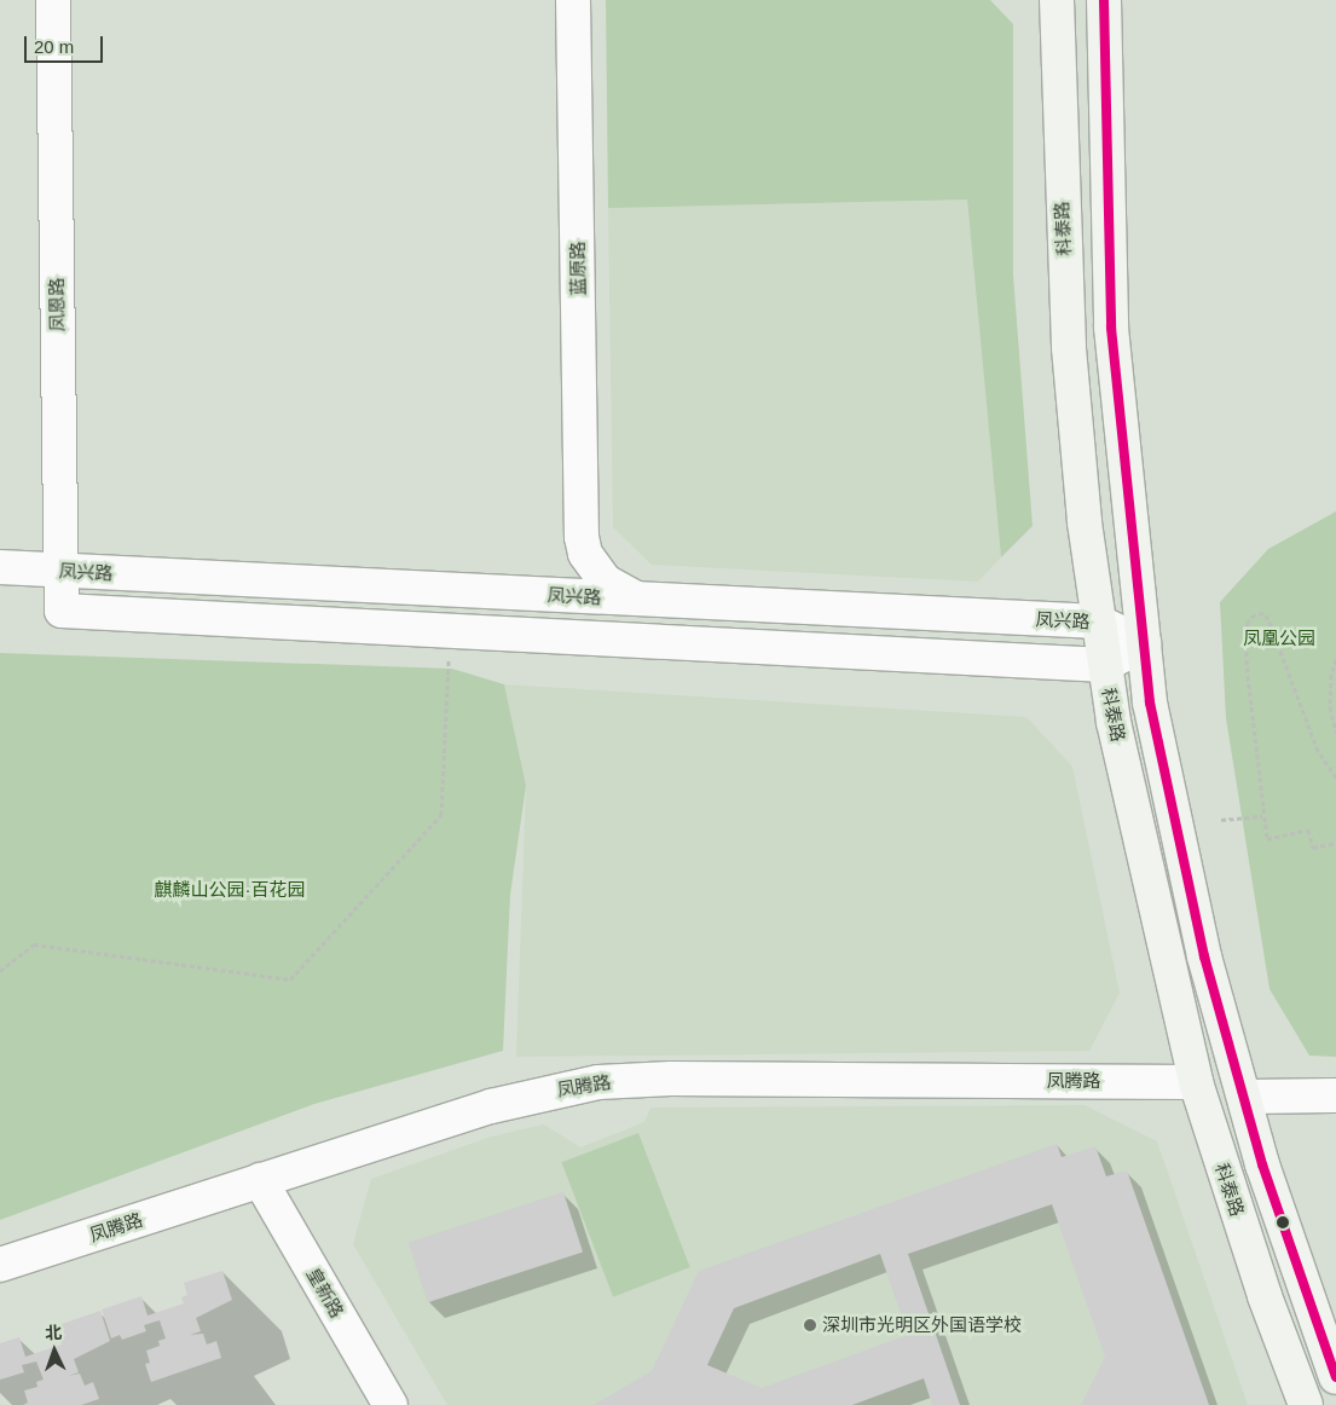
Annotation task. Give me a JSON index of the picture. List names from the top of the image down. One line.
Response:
{"streets":{"main road":["科泰路"],"street":["蓝原路","凤恩路","凤兴路","凤腾路","皇新路"]},"crossings":[["科泰路","凤兴路"],["科泰路","凤腾路"],["蓝原路","凤兴路"],["凤恩路","凤兴路"],["凤腾路","皇新路"]],"parks":["凤凰公园","麒麟山公园·百花园"],"places":["深圳市光明区外国语学校"],"scale_bar":"20 m","north":"top"}
